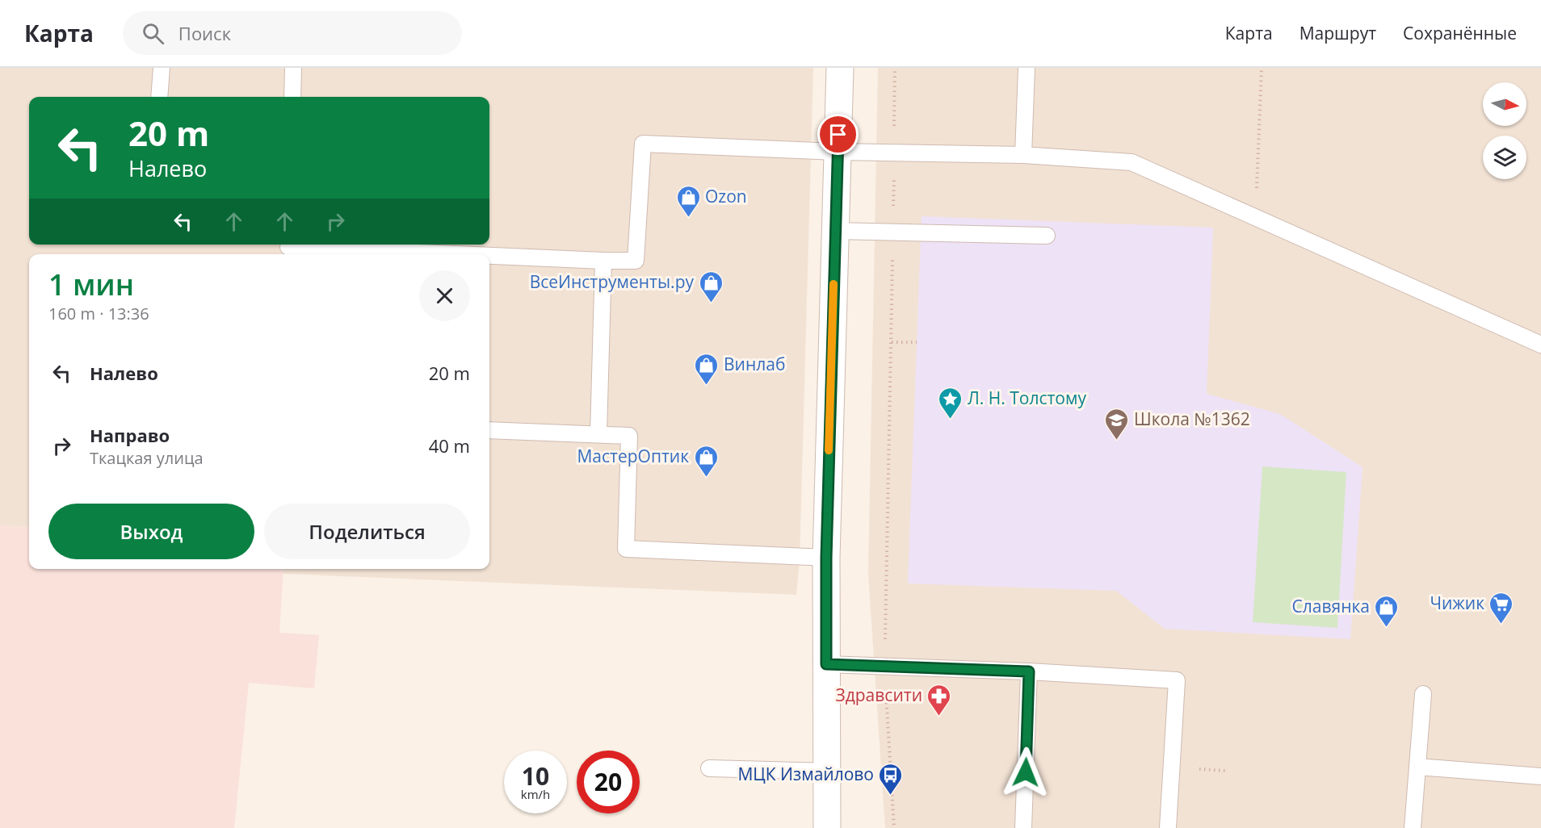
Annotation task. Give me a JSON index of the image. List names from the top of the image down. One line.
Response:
{"places":{"shop":["Ozon","ВсеИнструменты.ру","Винлаб","МастерОптик","Славянка"],"place":["Л. Н. Толстому"],"school or university":["Школа №1362"],"supermarket":["Чижик"],"pharmacy":["Здравсити"],"bus stop":["МЦК Измайлово"]},"north":"right","page":{"header":"Карта","search":"Поиск","nav":["Карта","Маршрут","Сохранённые"],"turn":["20 m","Налево"],"heading":["1 мин","160 m · 13:36"],"list":[{"name":"Налево","value":"20 m"},{"name":"Направо","note":"Ткацкая улица","value":"40 m"}],"buttons":["Выход","Поделиться"],"speed":"10 km/h","limit":"20"}}
